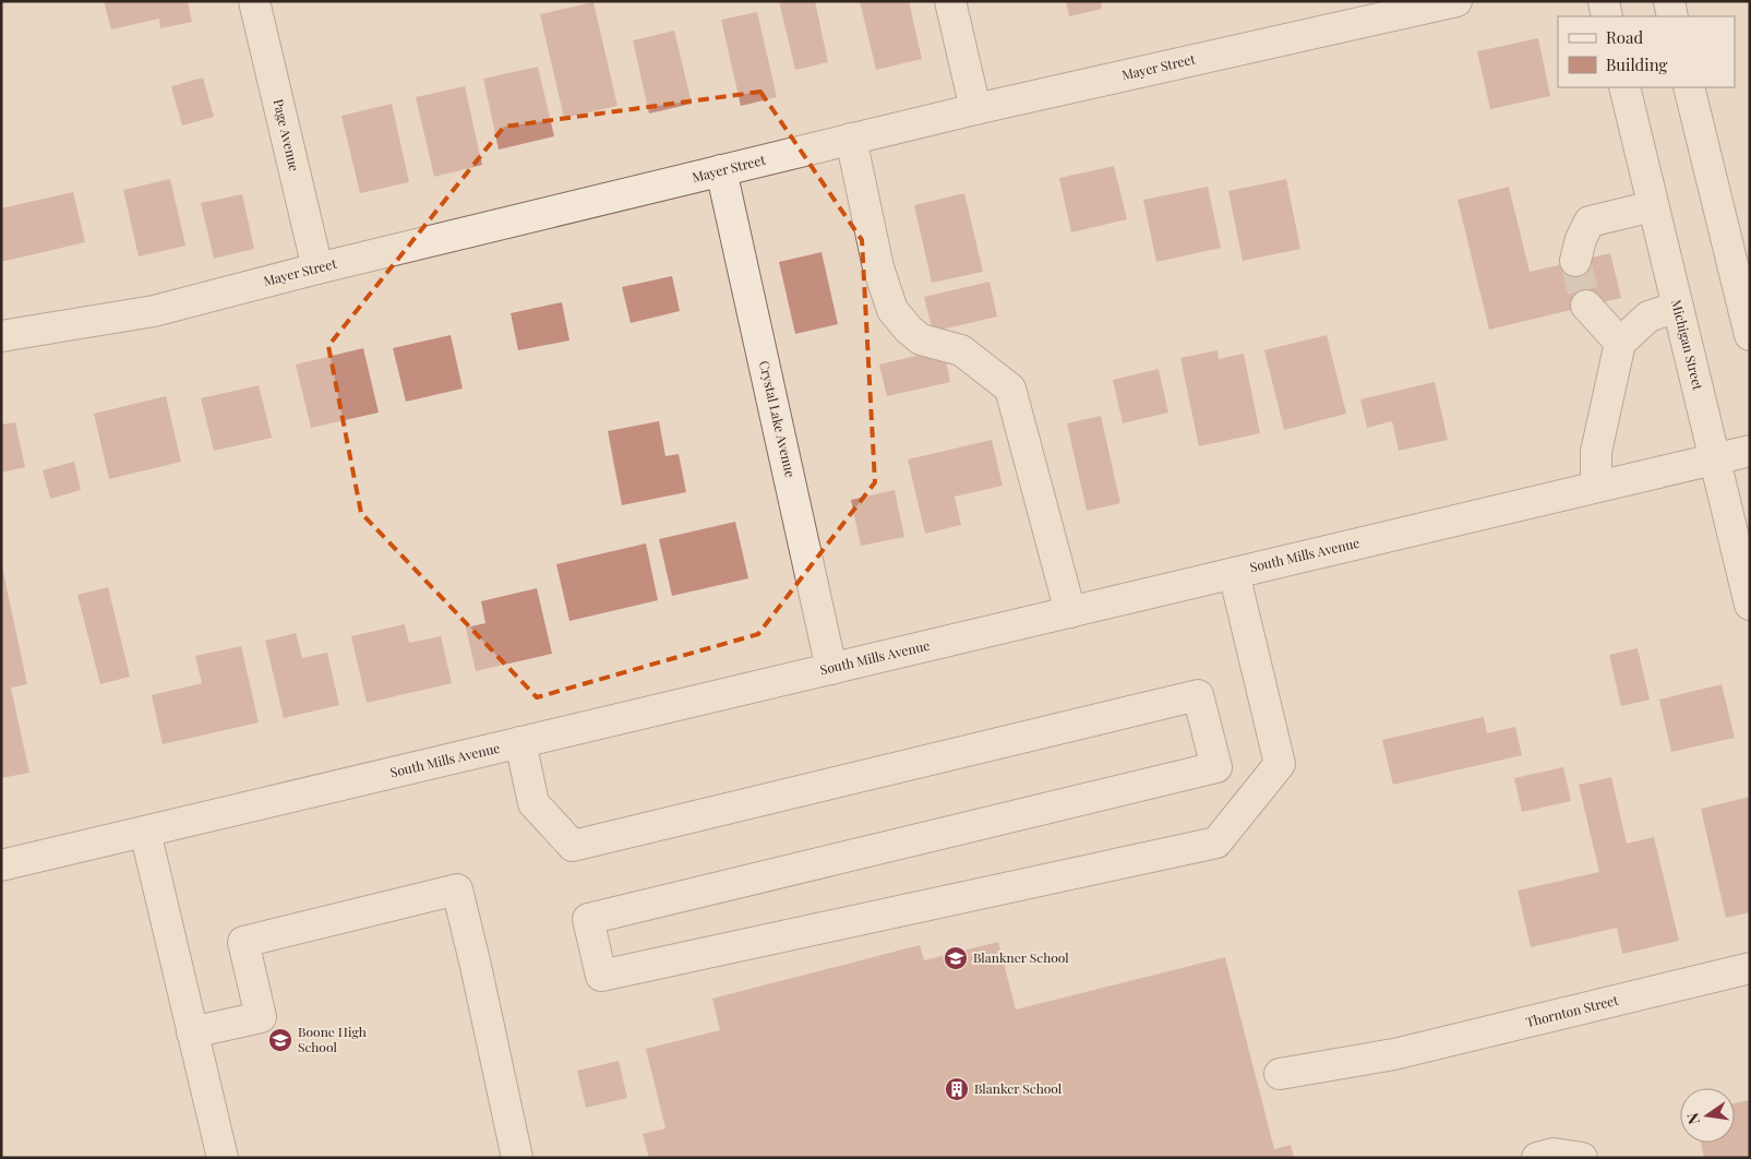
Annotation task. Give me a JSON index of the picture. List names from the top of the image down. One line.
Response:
{"streets":{"street":["Mayer Street","Page Avenue","Michigan Street","Crystal Lake Avenue","South Mills Avenue","Thornton Street"]},"crossings":[["Mayer Street","Page Avenue"],["Mayer Street","Crystal Lake Avenue"],["Michigan Street","South Mills Avenue"],["Crystal Lake Avenue","South Mills Avenue"]],"places":{"school or university":["Blankner School","Boone High School"],"building":["Blanker School"]},"legend":["Road","Building"],"north":"left"}
